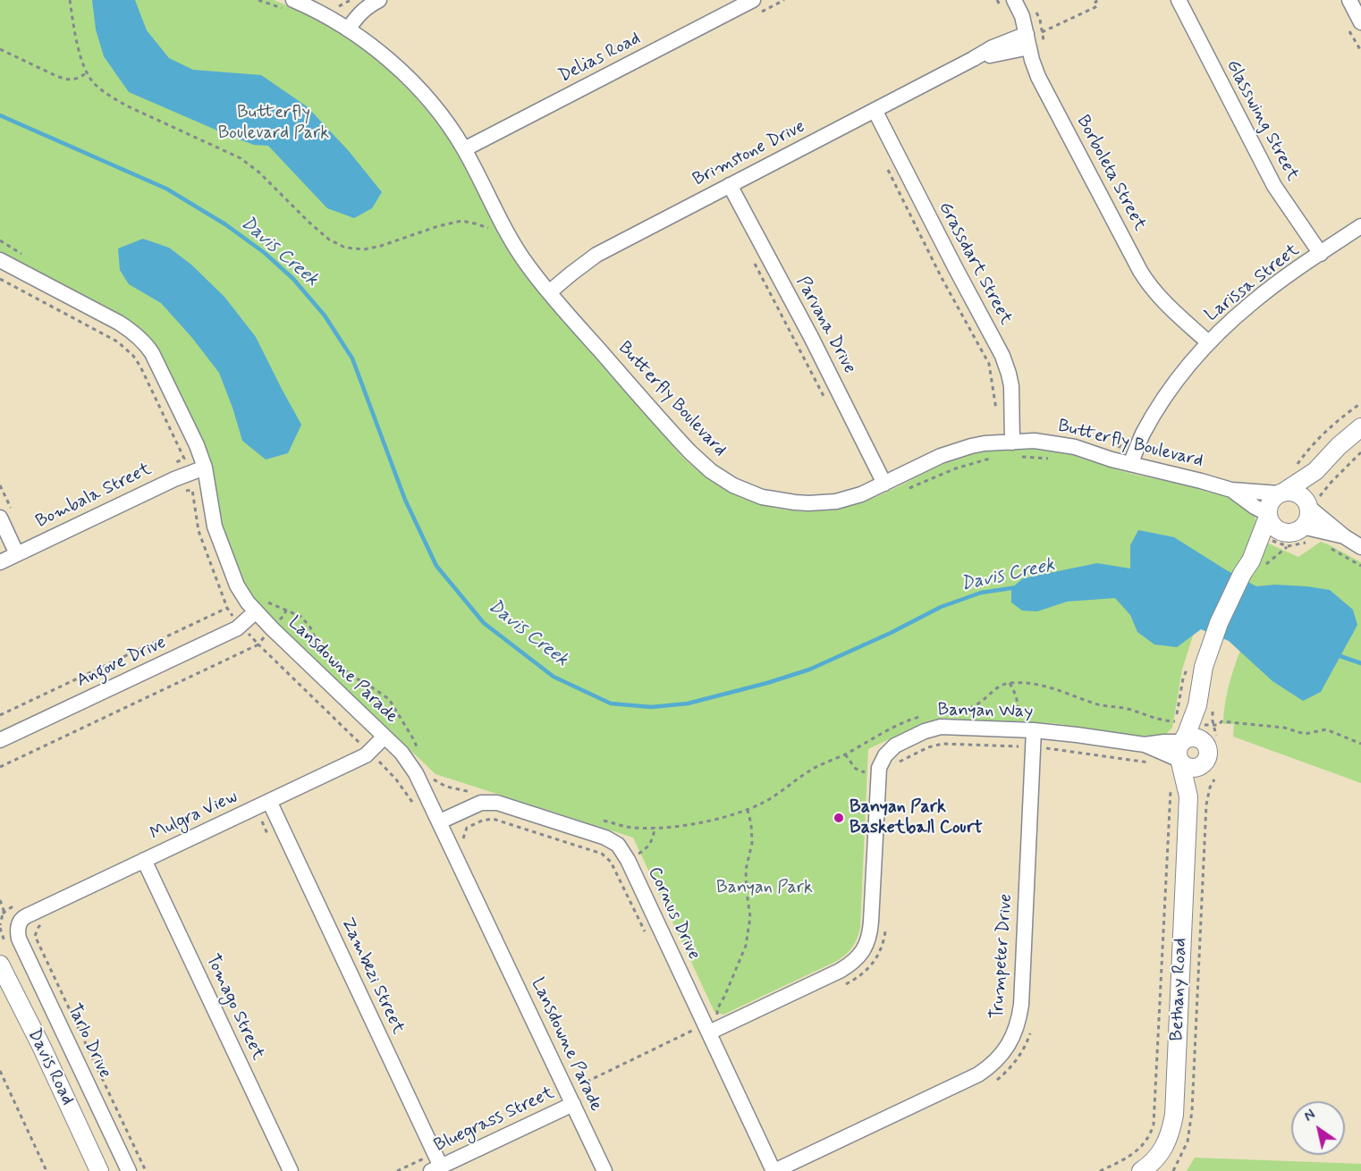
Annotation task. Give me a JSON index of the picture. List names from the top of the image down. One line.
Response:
{"streets":{"street":["Delias Road","Glasswing Street","Brimstone Drive","Borboleta Street","Grassdart Street","Larissa Street","Parvana Drive","Butterfly Boulevard","Bombala Street","Angove Drive","Lansdowne Parade","Banyan Way","Mulgra View","Cornus Drive","Trumpeter Drive","Zambezi Street","Bethany Road","Tomago Street","Tarlo Drive","Davis Road","Bluegrass Street"]},"crossings":[["Delias Road","Butterfly Boulevard"],["Glasswing Street","Larissa Street"],["Brimstone Drive","Borboleta Street"],["Brimstone Drive","Grassdart Street"],["Brimstone Drive","Parvana Drive"],["Brimstone Drive","Butterfly Boulevard"],["Borboleta Street","Larissa Street"],["Grassdart Street","Butterfly Boulevard"],["Larissa Street","Butterfly Boulevard"],["Parvana Drive","Butterfly Boulevard"],["Bombala Street","Lansdowne Parade"],["Angove Drive","Lansdowne Parade"],["Lansdowne Parade","Mulgra View"],["Lansdowne Parade","Cornus Drive"],["Lansdowne Parade","Bluegrass Street"],["Banyan Way","Cornus Drive"],["Banyan Way","Trumpeter Drive"],["Banyan Way","Bethany Road"],["Mulgra View","Zambezi Street"],["Mulgra View","Tomago Street"],["Mulgra View","Tarlo Drive"],["Cornus Drive","Trumpeter Drive"],["Zambezi Street","Bluegrass Street"]],"water":["Davis Creek"],"parks":["Butterfly Boulevard Park","Banyan Park"],"places":["Banyan Park Basketball Court"],"north":"top left"}
